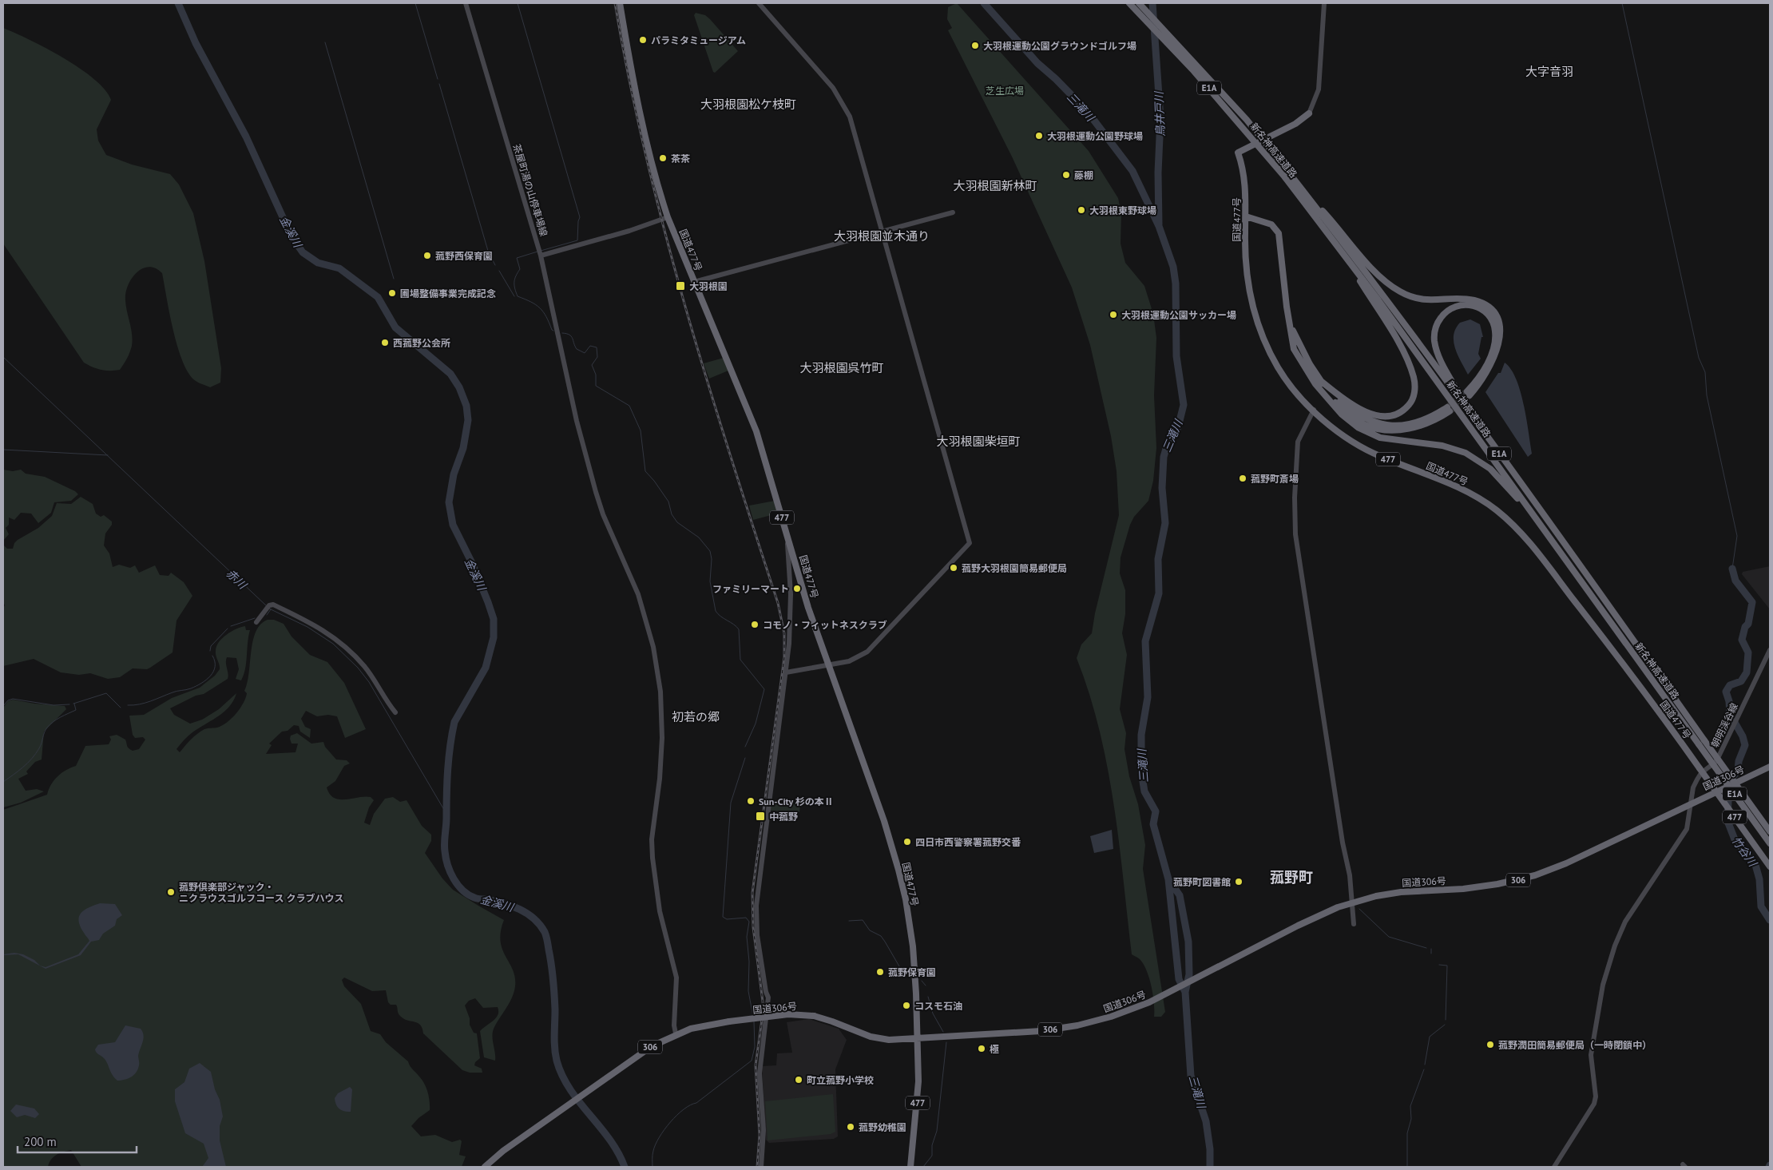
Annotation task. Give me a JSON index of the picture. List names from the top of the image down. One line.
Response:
{"streets":{"highway":["E1A","新名神高速道路","国道477号","477","国道306号","306"],"street":["茶屋町湯の山停車場線","朝明渓谷線"]},"crossings":[["茶屋町湯の山停車場線","国道306号"],["国道477号","国道306号"],["朝明渓谷線","国道306号"]],"districts":["大字音羽","大羽根園松ケ枝町","大羽根園新林町","大羽根園並木通り","大羽根園呉竹町","大羽根園柴垣町","初若の郷","菰野町"],"water":["三滝川","鳥井戸川","金溪川","赤川","竹谷川"],"parks":["芝生広場"],"places":{"other":["パラミタミュージアム","大羽根運動公園グラウンドゴルフ場","大羽根運動公園野球場","茶茶","藤棚","大羽根東野球場","菰野西保育園","圃場整備事業完成記念","大羽根運動公園サッカー場","西菰野公会所","菰野町斎場","菰野大羽根園簡易郵便局","ファミリーマート","コモノ・フィットネスクラブ","Sun-City 杉の本Ⅱ","四日市西警察署菰野交番","菰野町図書館","菰野倶楽部ジャック・ ニクラウスゴルフコース クラブハウス","菰野保育園","コスモ石油","菰野潤田簡易郵便局（一時閉鎖中）","極","町立菰野小学校","菰野幼稚園"],"transit":["大羽根園","中菰野"]},"scale_bar":"200 m"}
